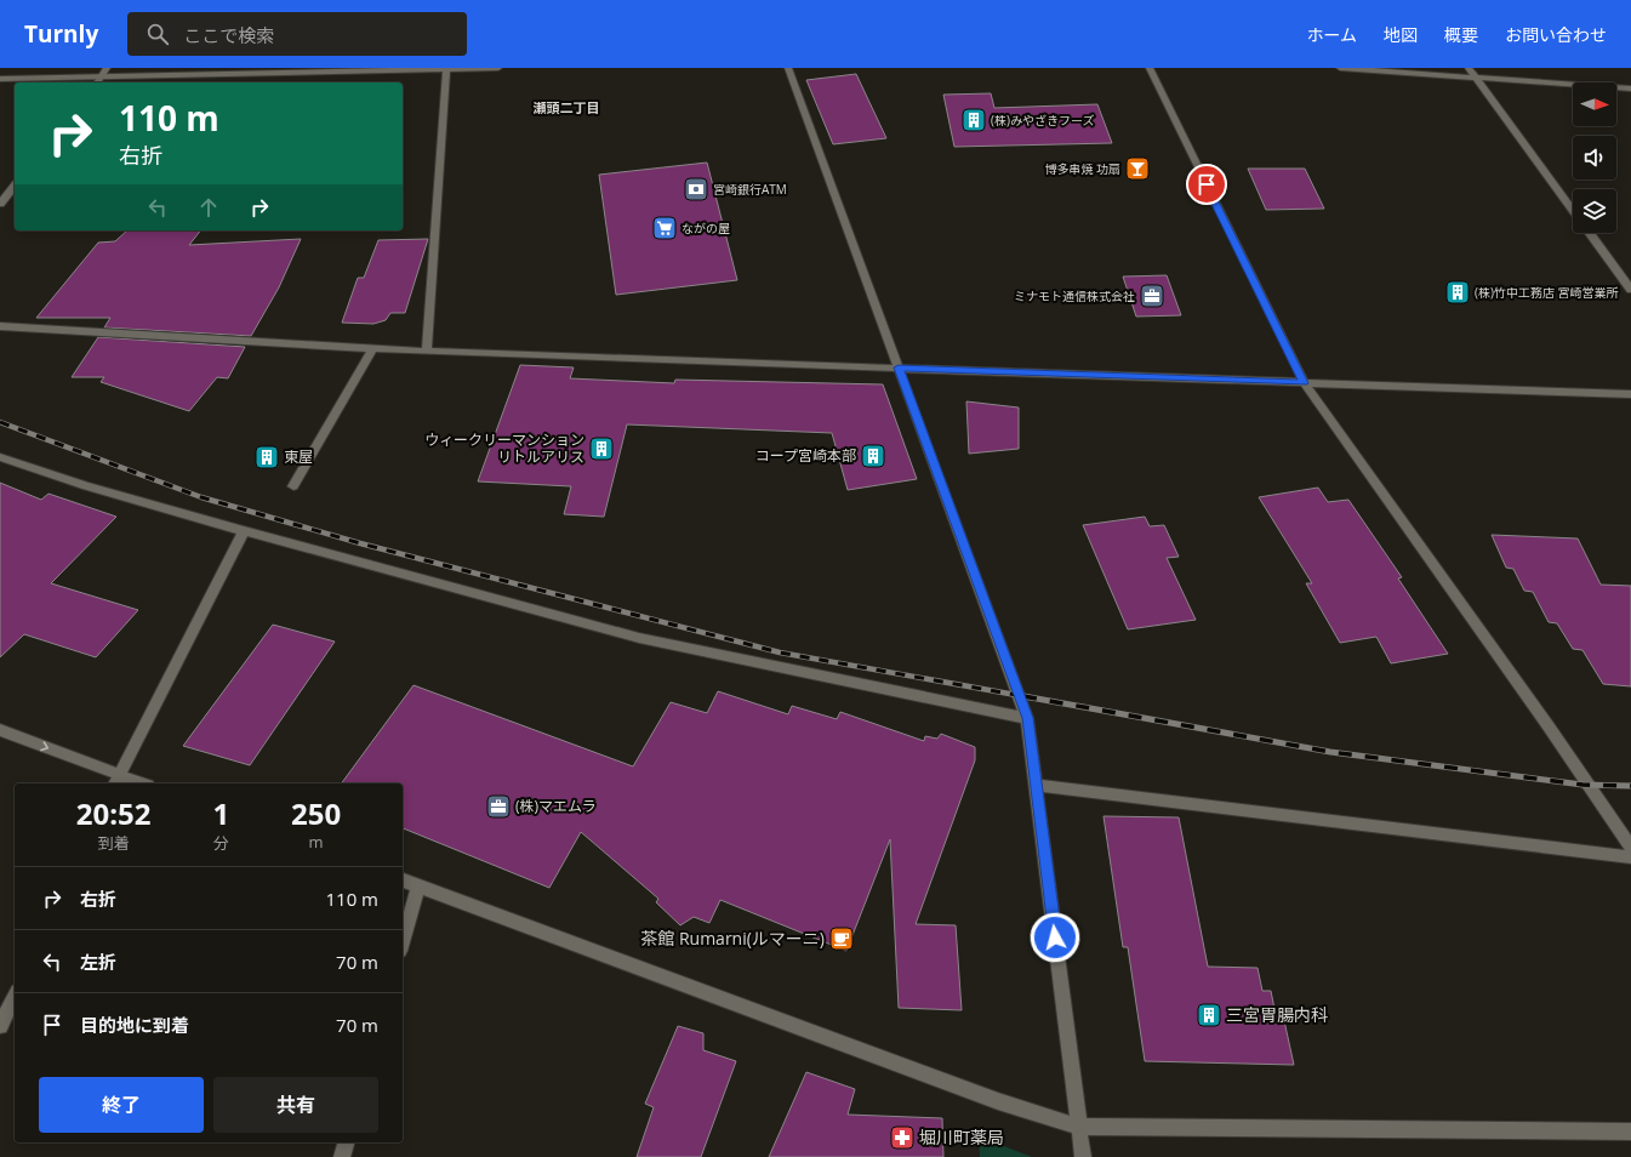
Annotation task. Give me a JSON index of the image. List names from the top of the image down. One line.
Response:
{"districts":["瀬頭二丁目"],"places":{"building":["(株)みやざきフーズ","(株)竹中工務店 宮崎営業所","ウィークリーマンション リトルアリス","コープ宮崎本部","東屋","三宮胃腸内科"],"bar":["博多串焼 功扇"],"bank":["宮崎銀行ATM"],"supermarket":["ながの屋"],"office":["ミナモト通信株式会社","(株)マエムラ"],"cafe":["茶館 Rumarni(ルマーニ)"],"pharmacy":["堀川町薬局"]},"north":"right","page":{"header":"Turnly","search":"ここで検索","nav":["ホーム","地図","概要","お問い合わせ"],"turn":["110 m","右折"],"eta":["20:52","到着","1","分","250","m"],"list":[{"name":"右折","value":"110 m"},{"name":"左折","value":"70 m"},{"name":"目的地に到着","value":"70 m"}],"buttons":["終了","共有"]}}
